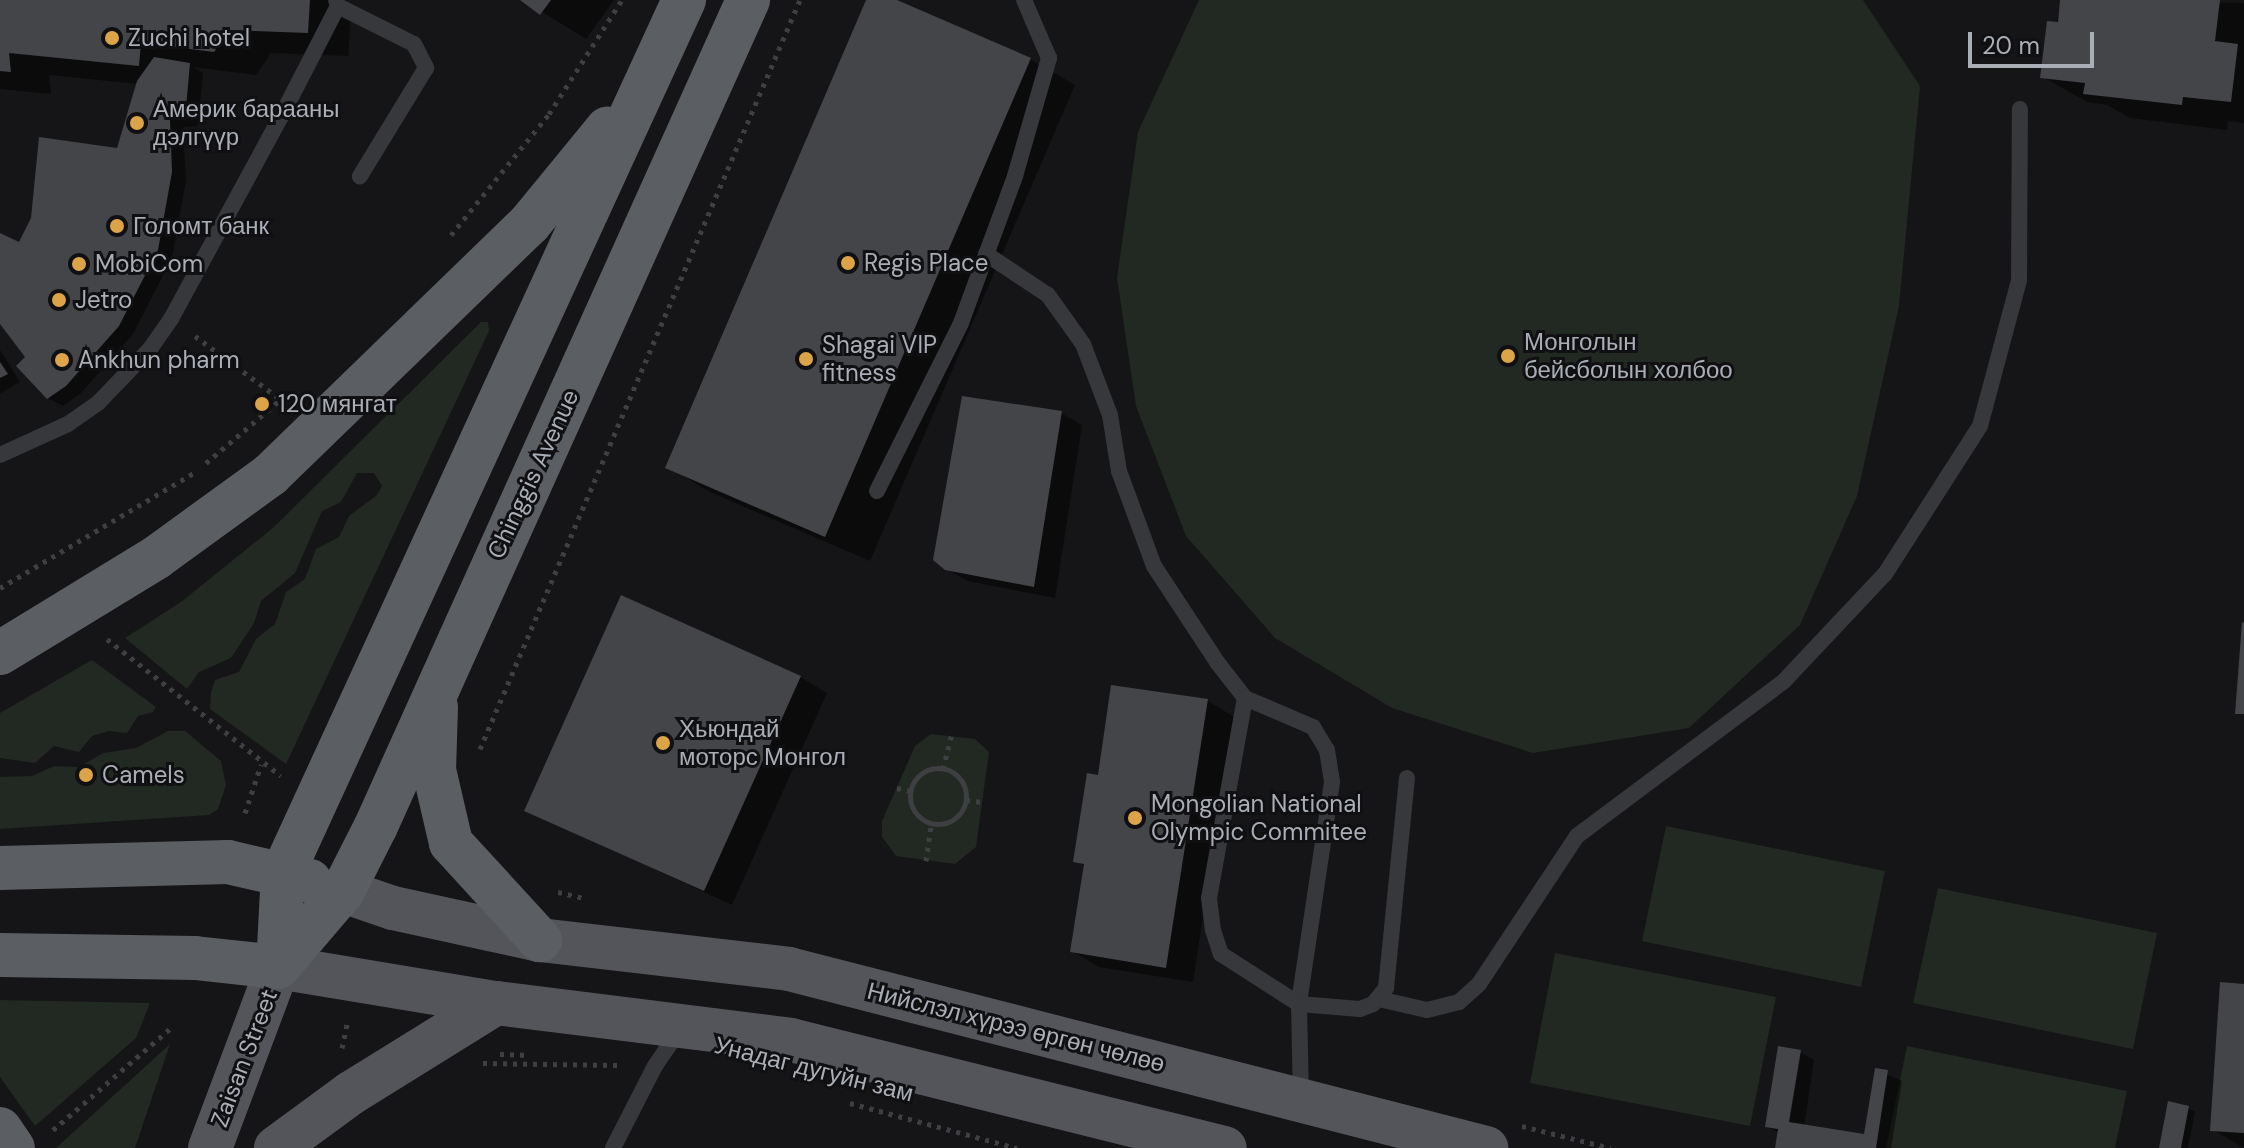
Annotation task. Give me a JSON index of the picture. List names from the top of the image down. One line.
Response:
{"streets":{"highway":["Chinggis Avenue"],"main road":["Нийслэл хүрээ өргөн чөлөө","Zaisan Street"],"path":["Унадаг дугуйн зам"]},"crossings":[["Chinggis Avenue","Нийслэл хүрээ өргөн чөлөө"],["Chinggis Avenue","Zaisan Street"]],"places":["Zuchi hotel","Америк барааны дэлгүүр","Голомт банк","Regis Place","MobiCom","Jetro","Монголын бейсболын холбоо","Shagai VIP fitness","Ankhun pharm","120 мянгат","Хьюндай моторс Монгол","Camels","Mongolian National Olympic Commitee"],"scale_bar":"20 m"}
